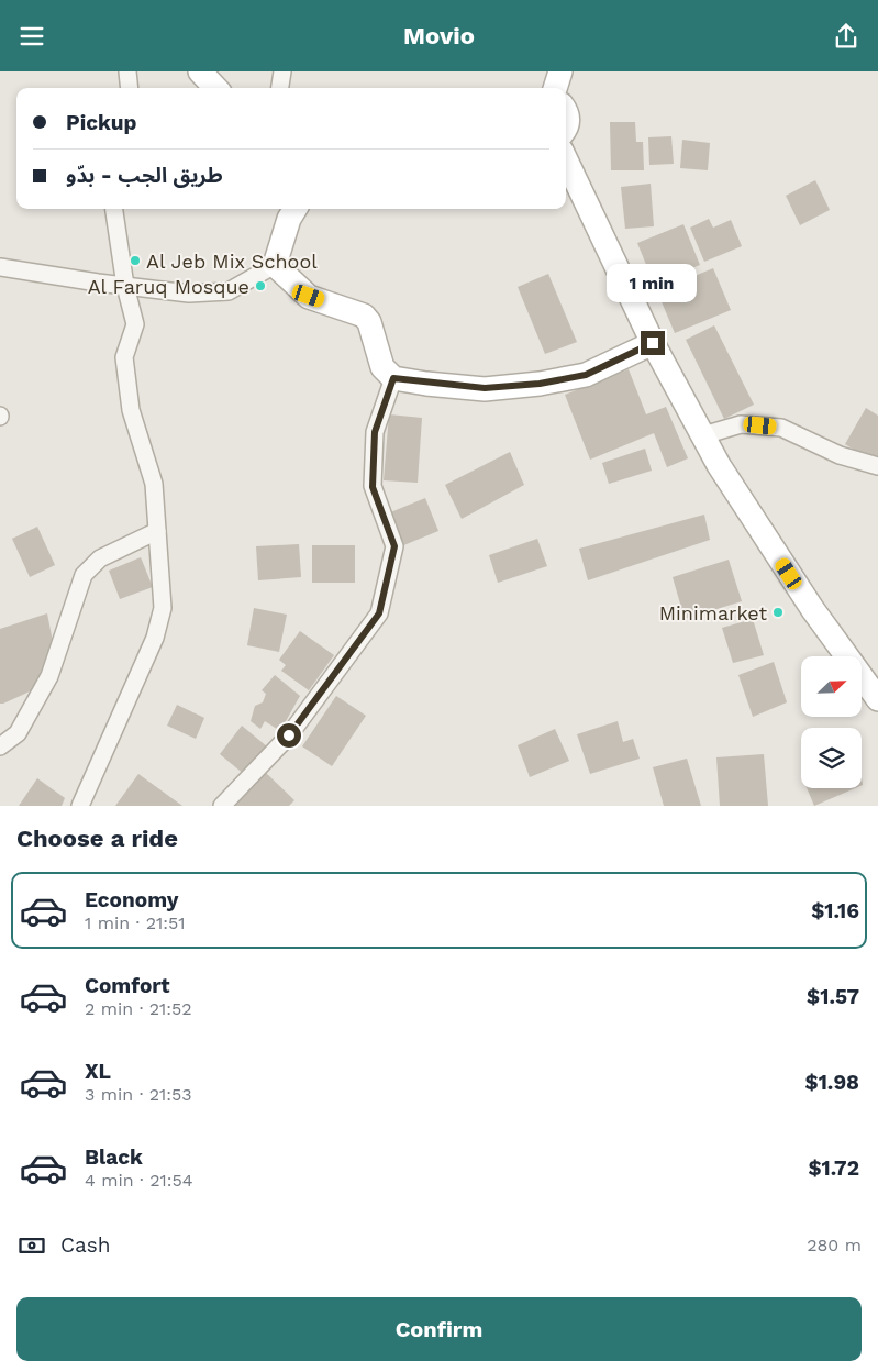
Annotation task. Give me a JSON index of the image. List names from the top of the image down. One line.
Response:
{"places":["Al Jeb Mix School","Al Faruq Mosque","Minimarket"],"north":"top right","page":{"header":"Movio","banner":["Pickup","طريق الجب - بدّو"],"bubble":"1 min","heading":"Choose a ride","list":[{"name":"Economy","note":"1 min · 21:51","value":"$1.16"},{"name":"Comfort","note":"2 min · 21:52","value":"$1.57"},{"name":"XL","note":"3 min · 21:53","value":"$1.98"},{"name":"Black","note":"4 min · 21:54","value":"$1.72"}],"pay":["Cash","280 m"],"buttons":"Confirm"}}
